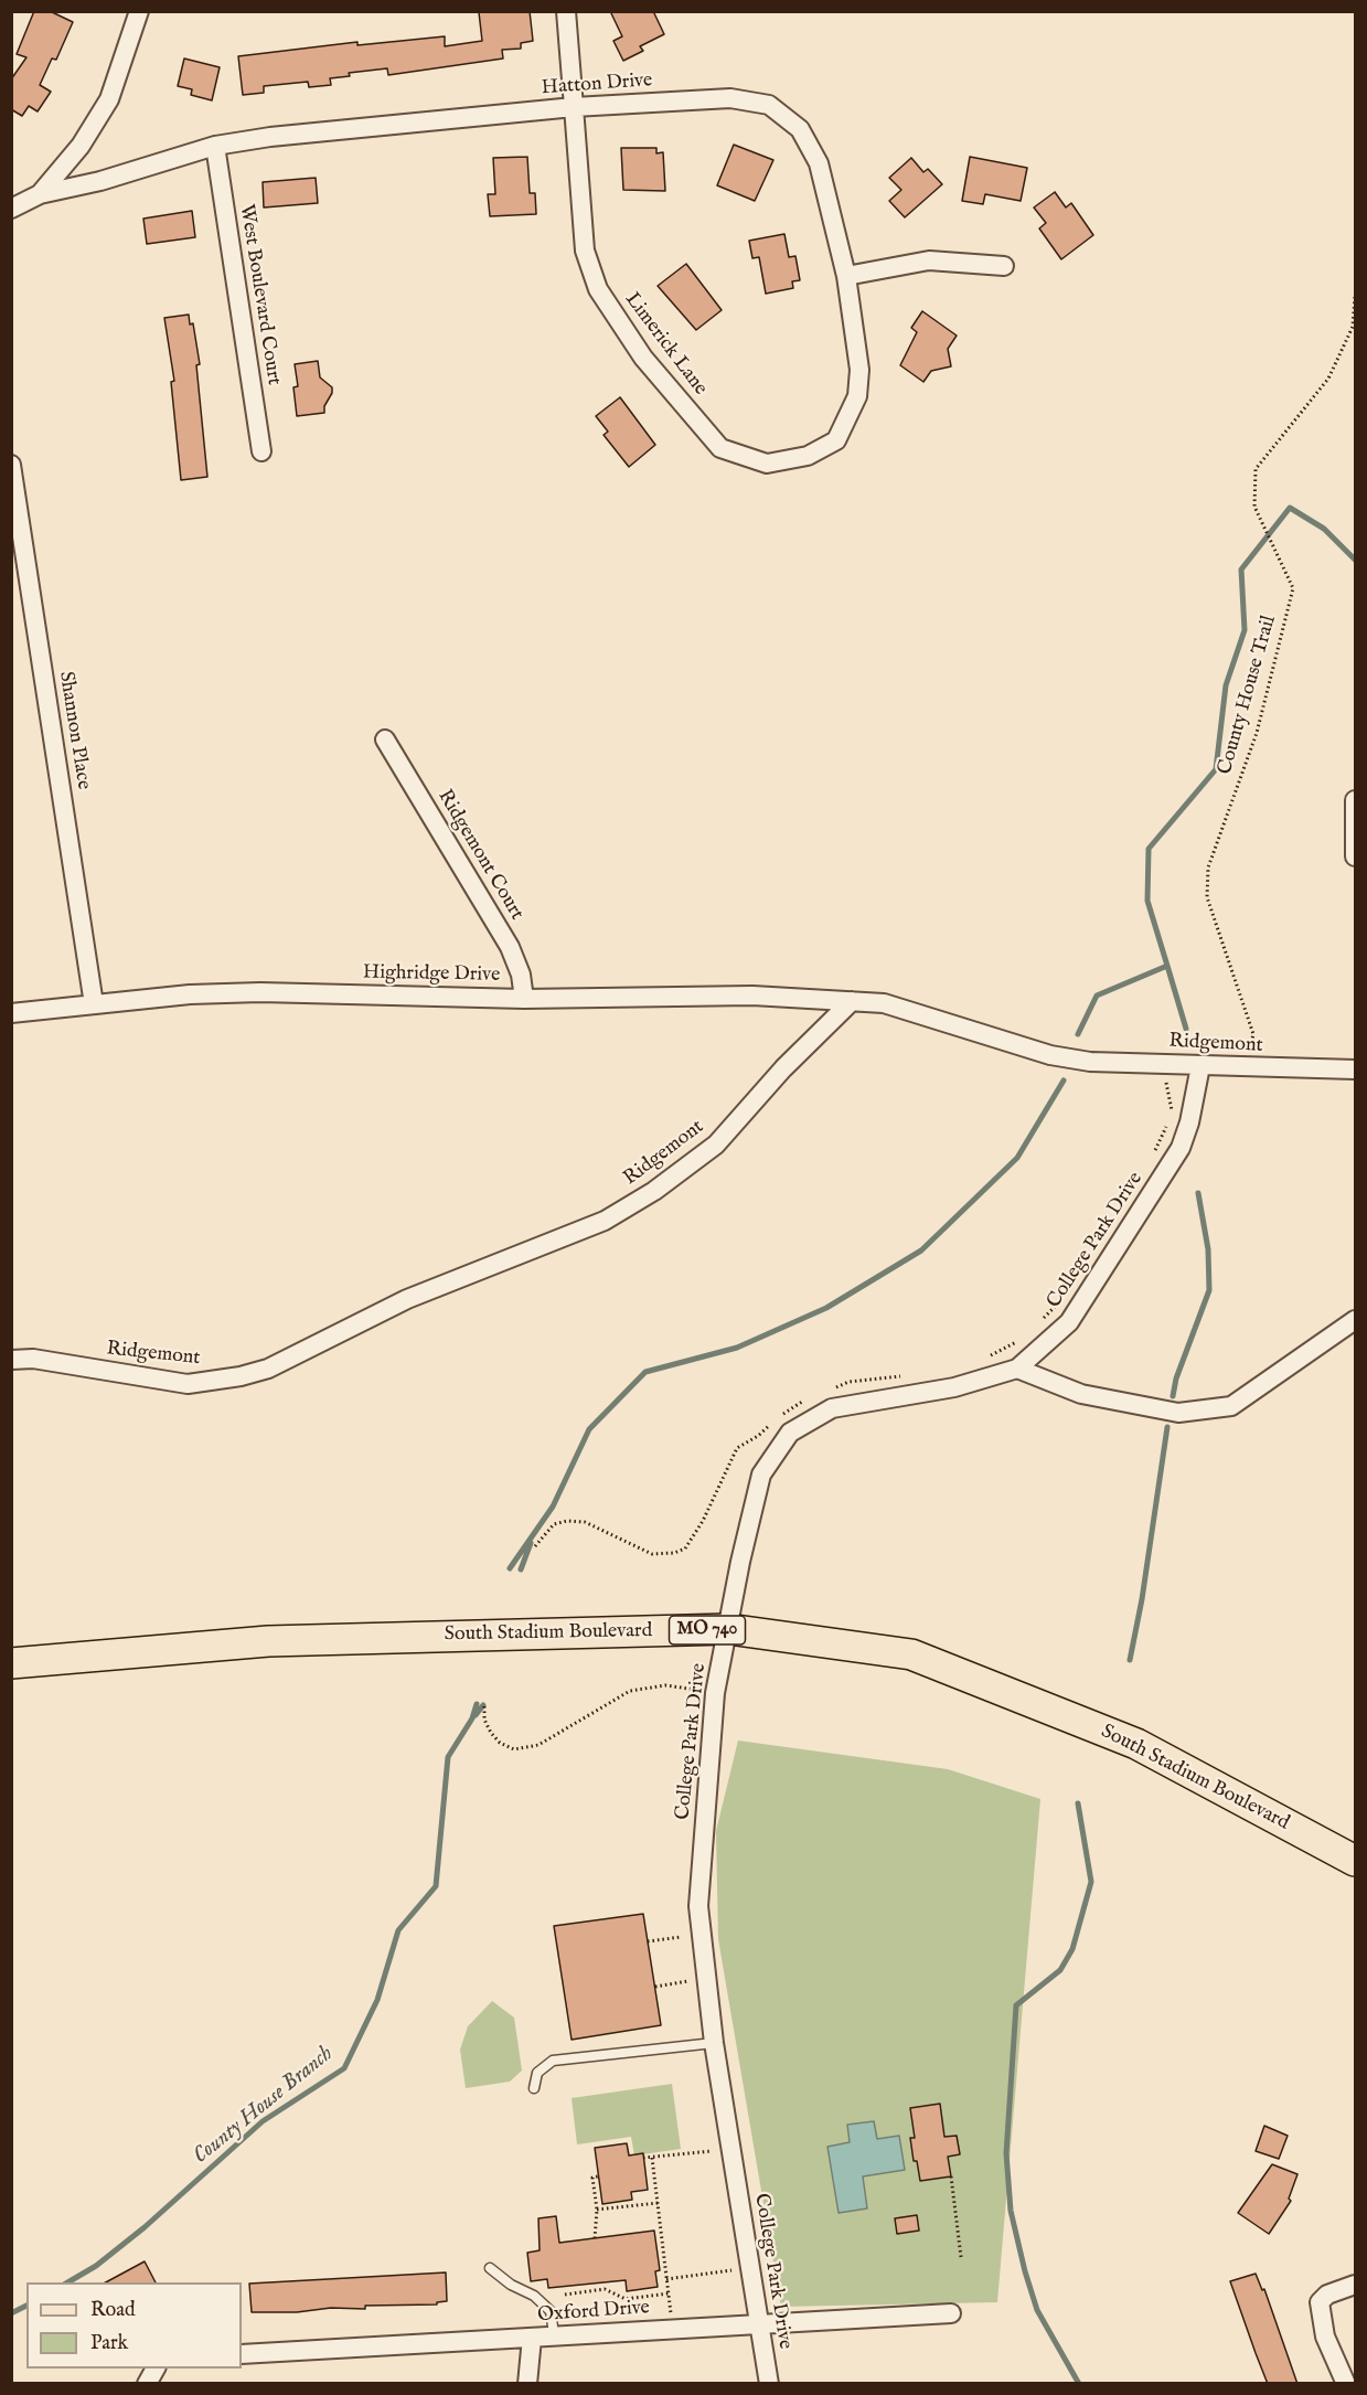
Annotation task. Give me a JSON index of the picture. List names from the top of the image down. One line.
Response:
{"streets":{"main road":["MO 740","South Stadium Boulevard"],"street":["Hatton Drive","West Boulevard Court","Limerick Lane","Shannon Place","Ridgemont Court","Highridge Drive","Ridgemont","College Park Drive","Oxford Drive"],"path":["County House Trail"]},"crossings":[["Hatton Drive","West Boulevard Court"],["Hatton Drive","Limerick Lane"],["Shannon Place","Highridge Drive"],["Ridgemont Court","Highridge Drive"],["Highridge Drive","Ridgemont"],["Ridgemont","College Park Drive"],["College Park Drive","South Stadium Boulevard"],["College Park Drive","Oxford Drive"]],"water":["County House Branch"],"legend":["Road","Park"]}
